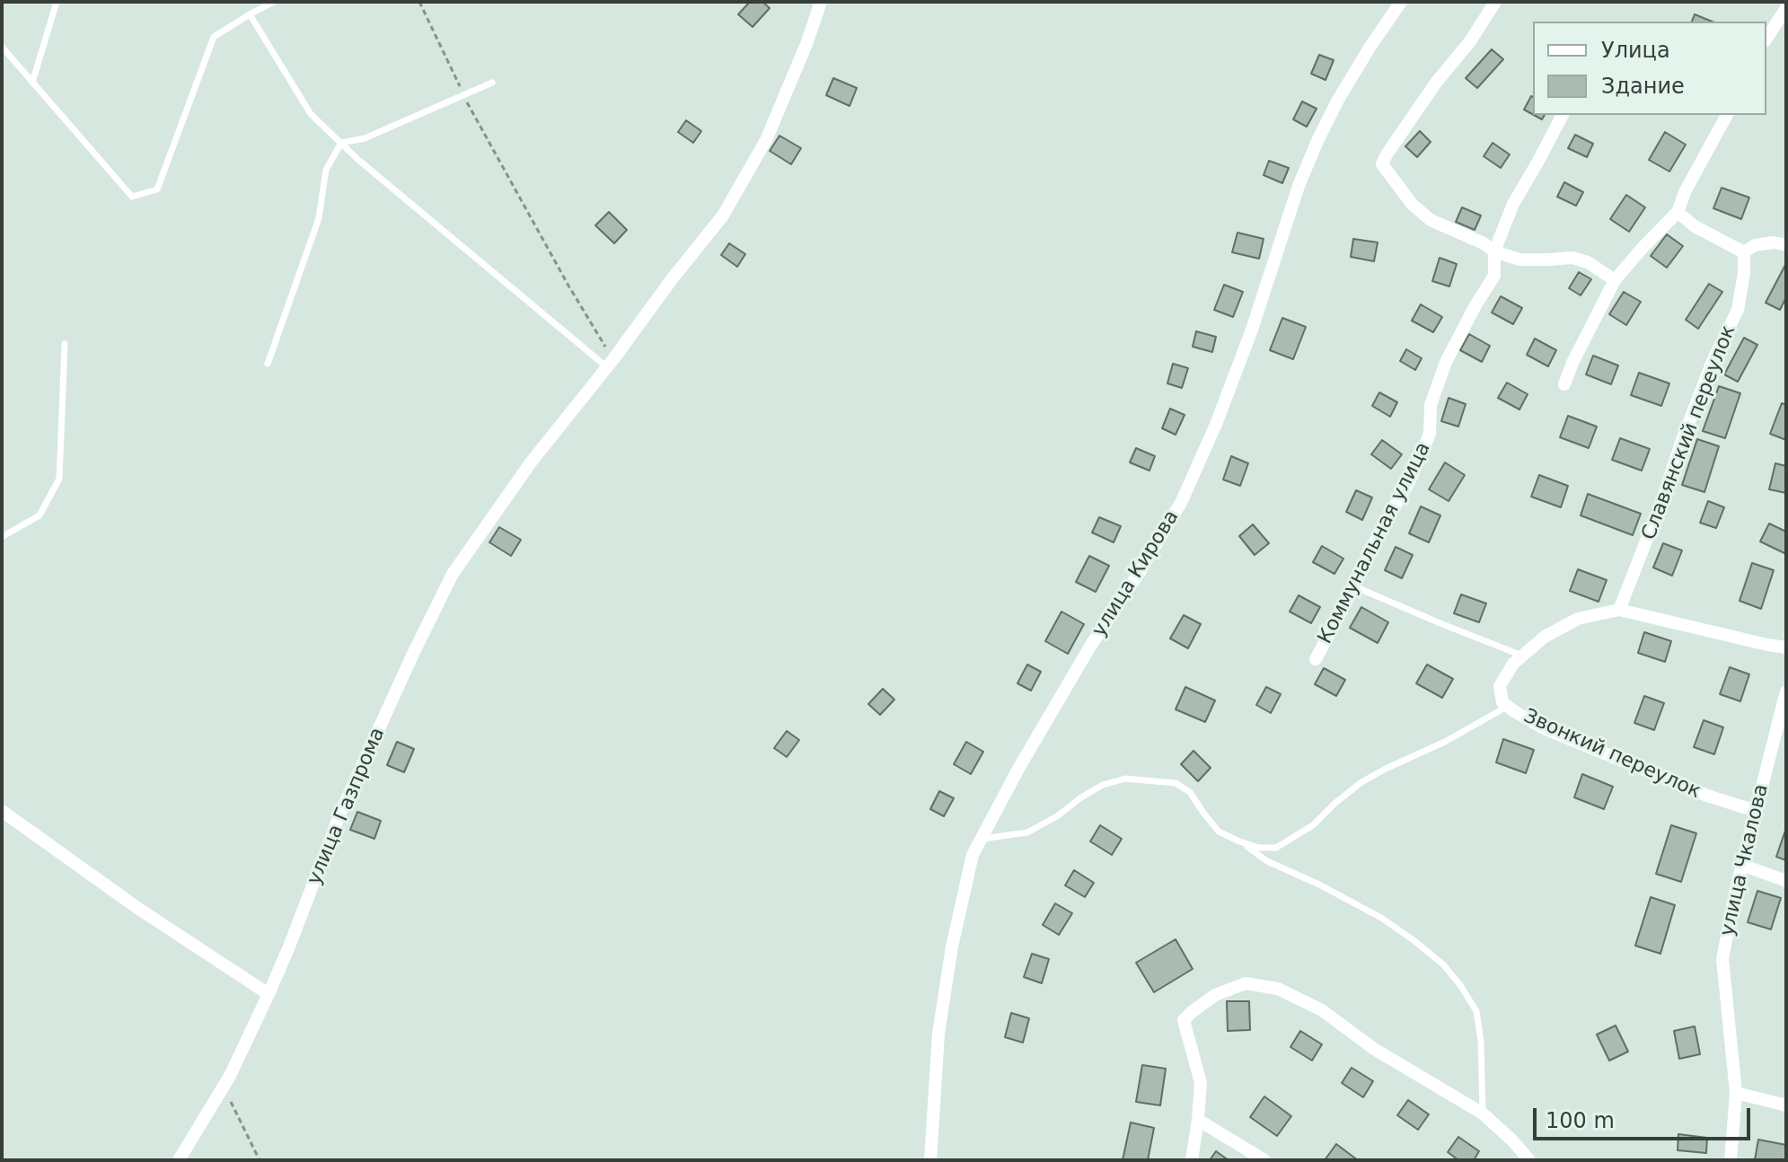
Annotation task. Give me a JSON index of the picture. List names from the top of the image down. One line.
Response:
{"streets":{"street":["Славянский переулок","Коммунальная улица","улица Кирова","Звонкий переулок","улица Газпрома","улица Чкалова"]},"crossings":[["Славянский переулок","Звонкий переулок"],["Звонкий переулок","улица Чкалова"]],"legend":["Улица","Здание"],"scale_bar":"100 m"}
